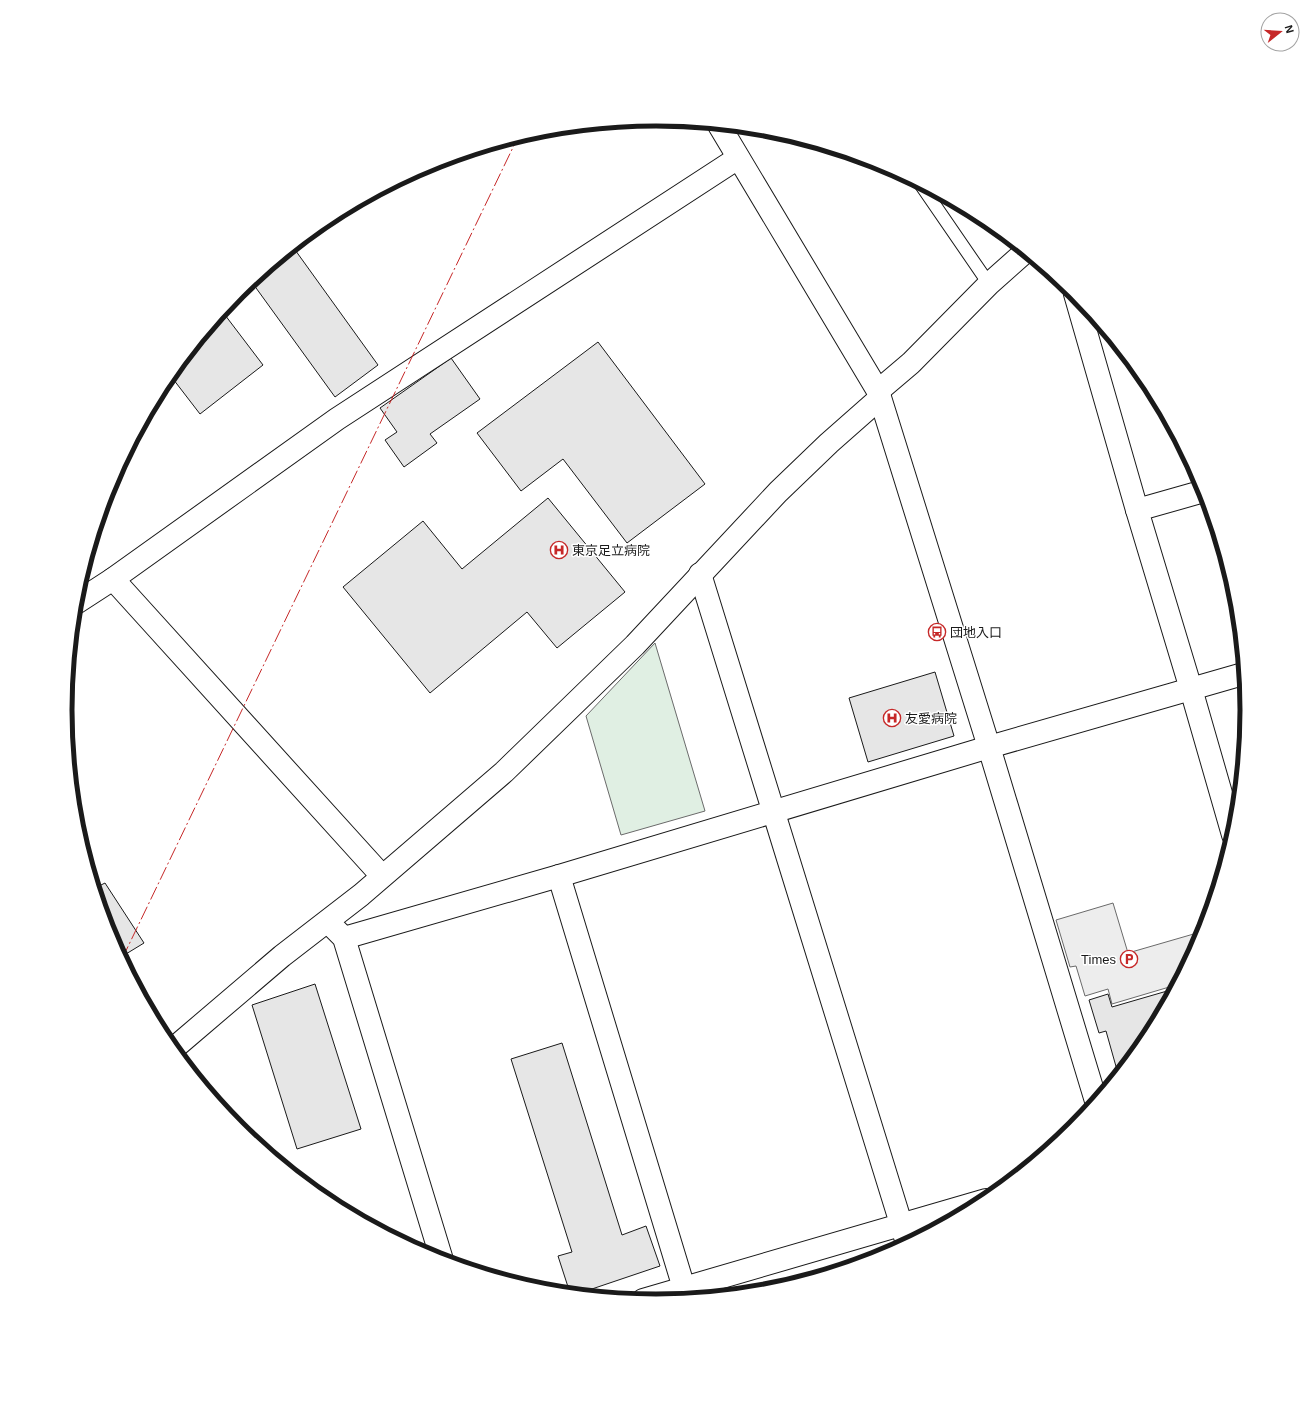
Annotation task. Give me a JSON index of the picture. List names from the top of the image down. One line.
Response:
{"places":{"hospital":["東京足立病院","友愛病院"],"bus stop":["団地入口"],"parking":["Times"]},"north":"right"}
